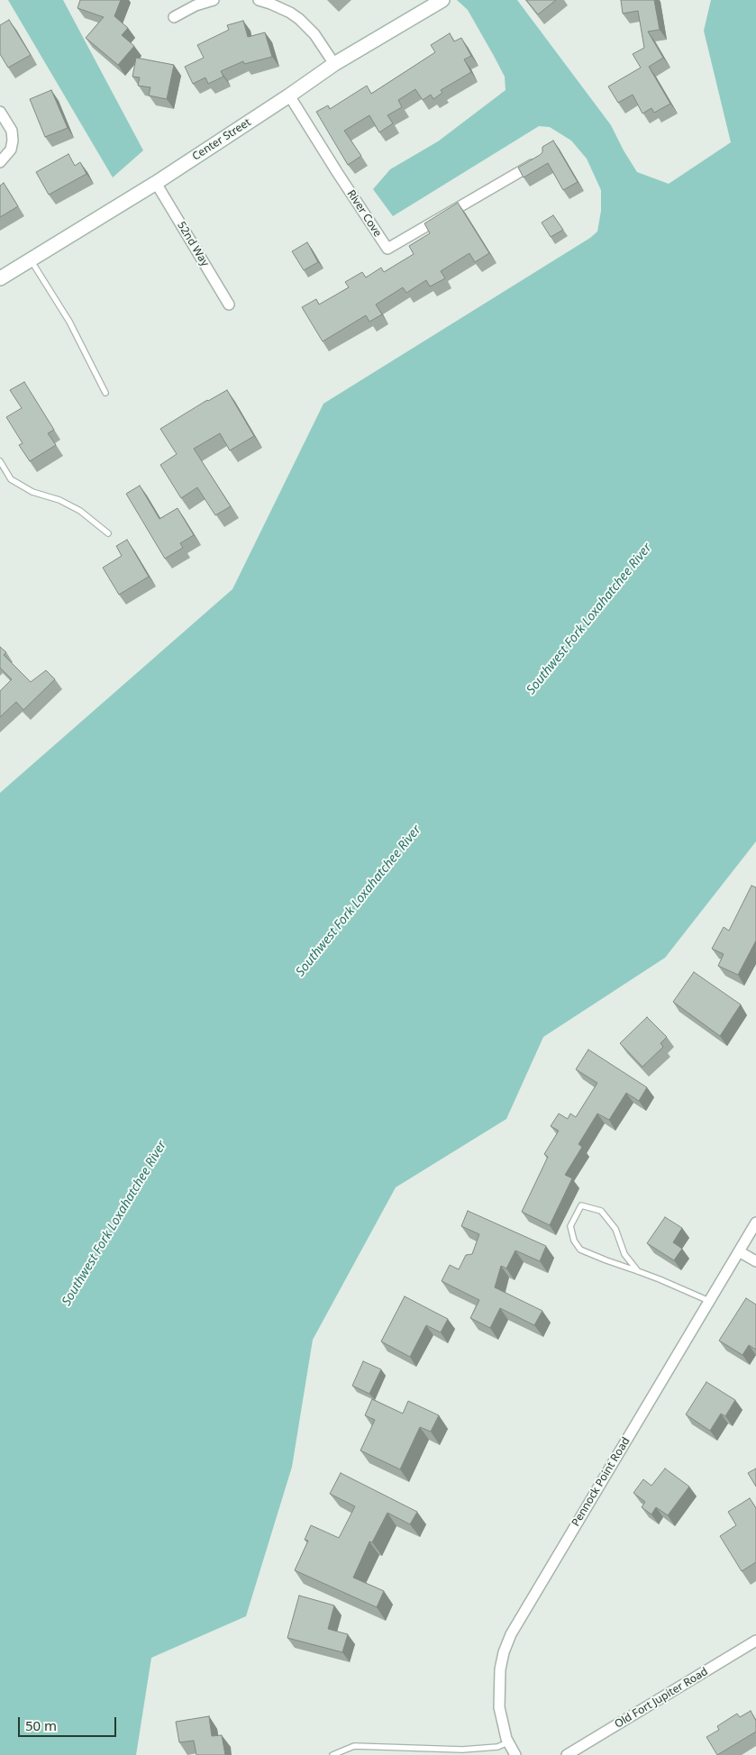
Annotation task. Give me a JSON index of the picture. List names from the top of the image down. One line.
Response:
{"streets":{"street":["Center Street","River Cove","52nd Way","Pennock Point Road","Old Fort Jupiter Road"]},"crossings":[["Center Street","River Cove"],["Center Street","52nd Way"]],"water":["Southwest Fork Loxahatchee River"],"scale_bar":"50 m"}
